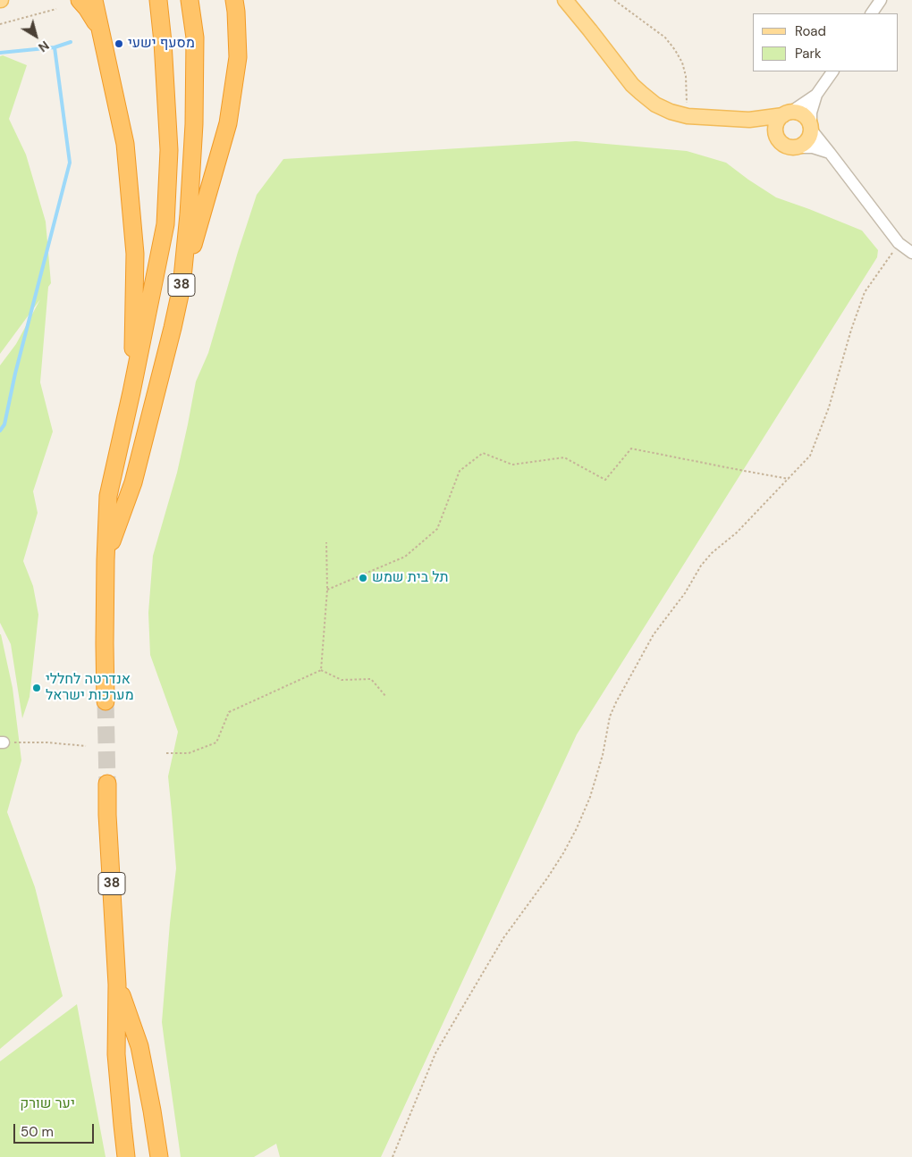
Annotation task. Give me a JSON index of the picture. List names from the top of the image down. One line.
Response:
{"streets":{"highway":["38"]},"parks":["יער שורק"],"places":["מסעף ישעי","תל בית שמש","אנדרטה לחללי מערכות ישראל"],"legend":["Road","Park"],"scale_bar":"50 m","north":"bottom right"}
